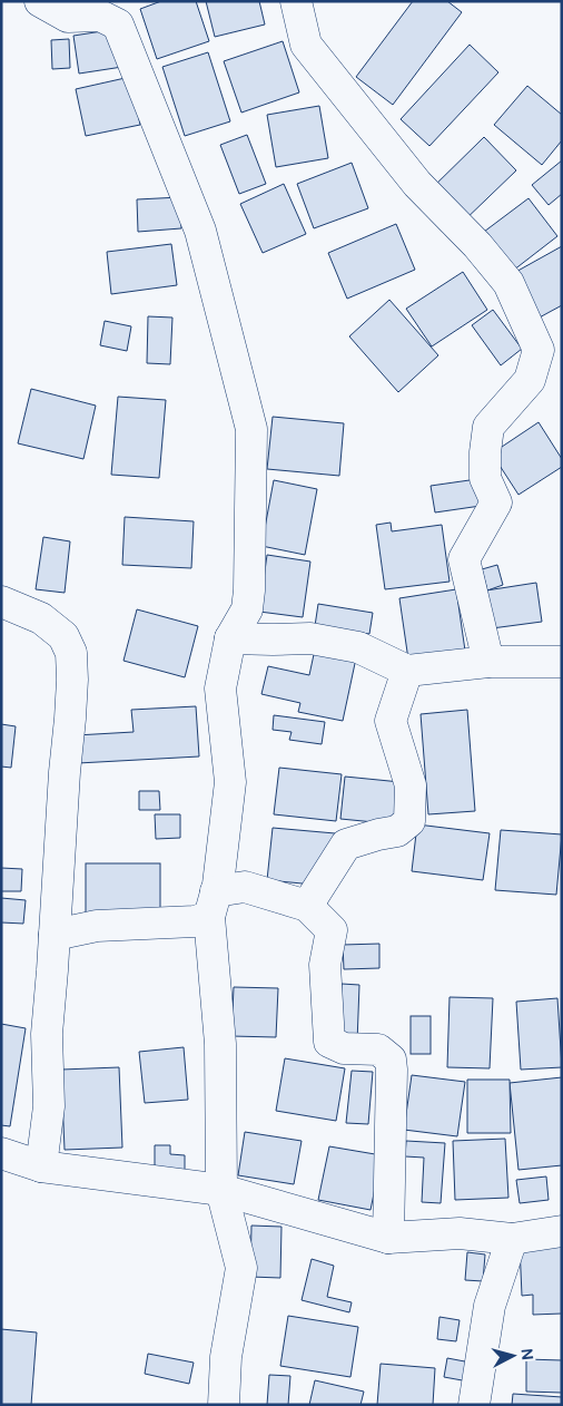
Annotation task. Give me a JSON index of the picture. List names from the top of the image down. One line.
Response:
{"north":"right"}
